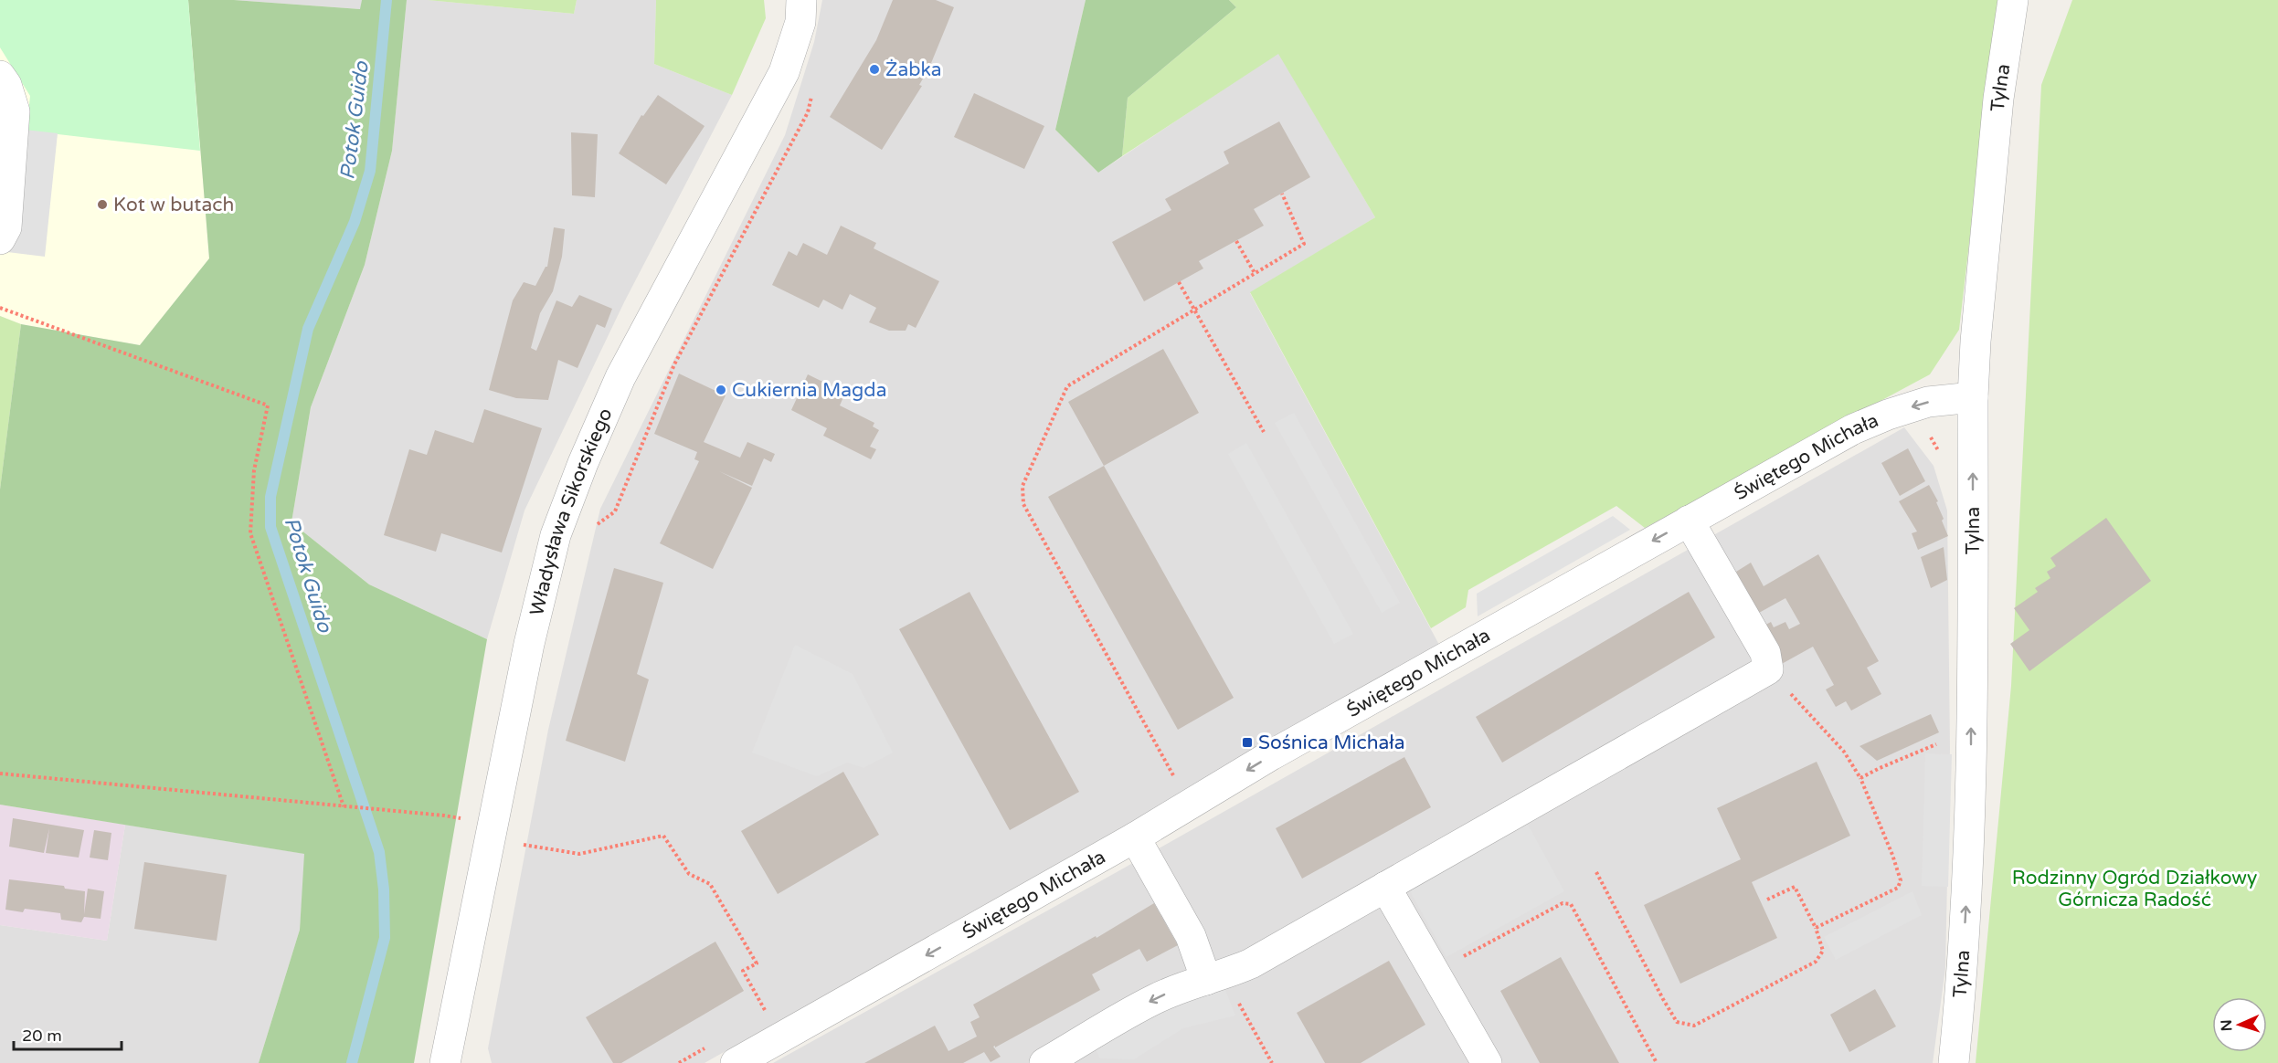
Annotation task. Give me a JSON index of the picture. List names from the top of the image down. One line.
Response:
{"streets":{"street":["Tylna","Świętego Michała","Władysława Sikorskiego"]},"crossings":[["Tylna","Świętego Michała"]],"one_way":["Tylna"],"water":["Potok Guido"],"parks":["Rodzinny Ogród Działkowy Górnicza Radość"],"places":{"other":["Żabka","Kot w butach","Cukiernia Magda"],"transit":["Sośnica Michała"]},"scale_bar":"20 m","north":"left"}
